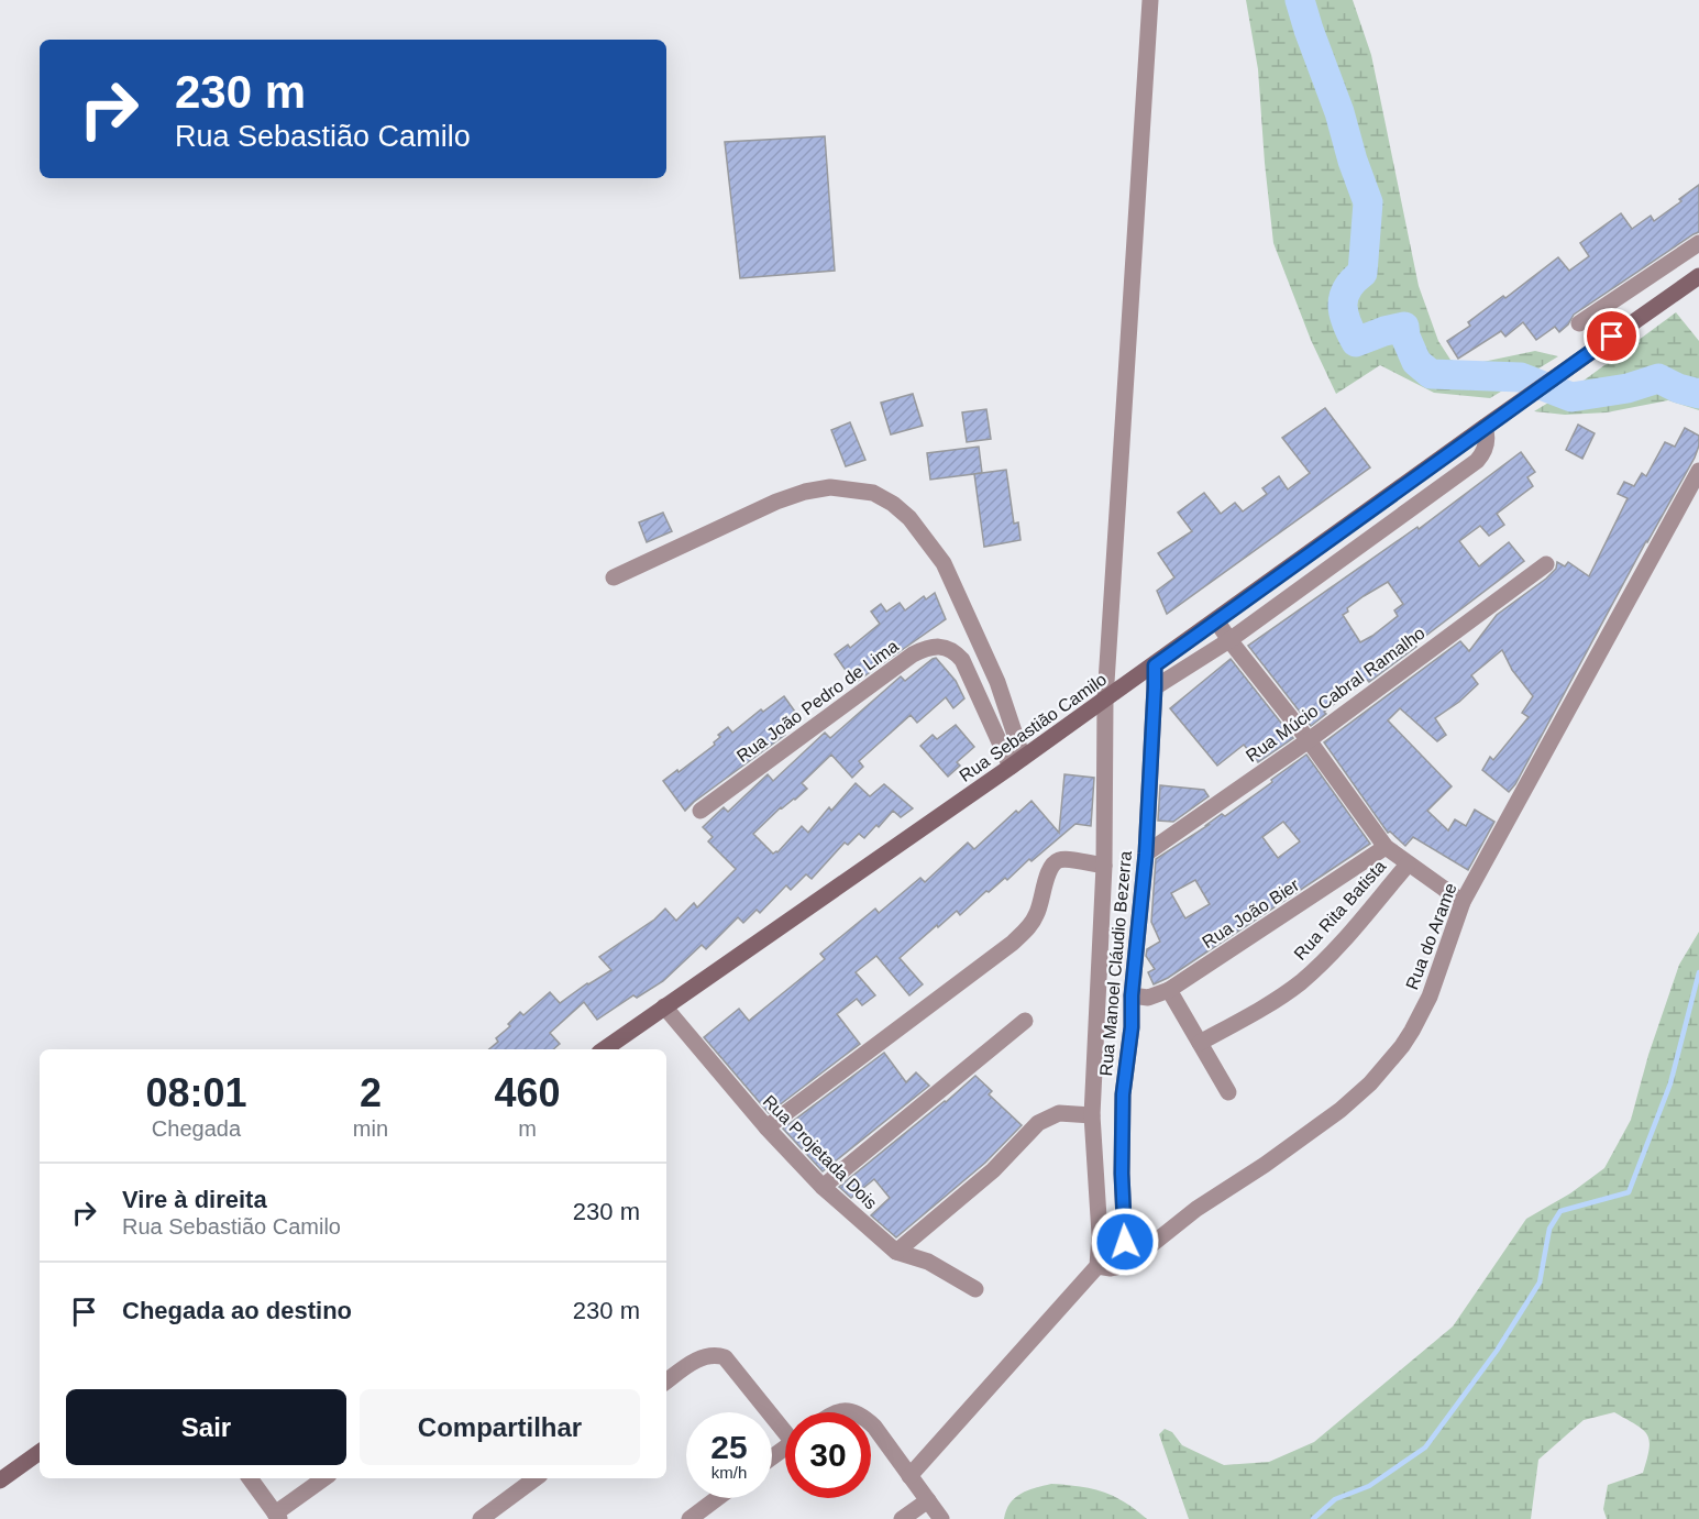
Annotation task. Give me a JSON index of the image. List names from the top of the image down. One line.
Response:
{"streets":{"main road":["Rua Sebastião Camilo"],"street":["Rua Múcio Cabral Ramalho","Rua João Pedro de Lima","Rua Rita Batista","Rua João Bier","Rua do Arame","Rua Manoel Cláudio Bezerra","Rua Projetada Dois"]},"crossings":[["Rua Múcio Cabral Ramalho","Rua Manoel Cláudio Bezerra"],["Rua João Pedro de Lima","Rua Sebastião Camilo"],["Rua Sebastião Camilo","Rua Manoel Cláudio Bezerra"],["Rua Sebastião Camilo","Rua Projetada Dois"],["Rua João Bier","Rua Manoel Cláudio Bezerra"],["Rua do Arame","Rua Manoel Cláudio Bezerra"]],"page":{"turn":["230 m","Rua Sebastião Camilo"],"eta":["08:01","Chegada","2","min","460","m"],"list":[{"name":"Vire à direita","note":"Rua Sebastião Camilo","value":"230 m"},{"name":"Chegada ao destino","value":"230 m"}],"buttons":["Sair","Compartilhar"],"speed":"25 km/h","limit":"30"}}
